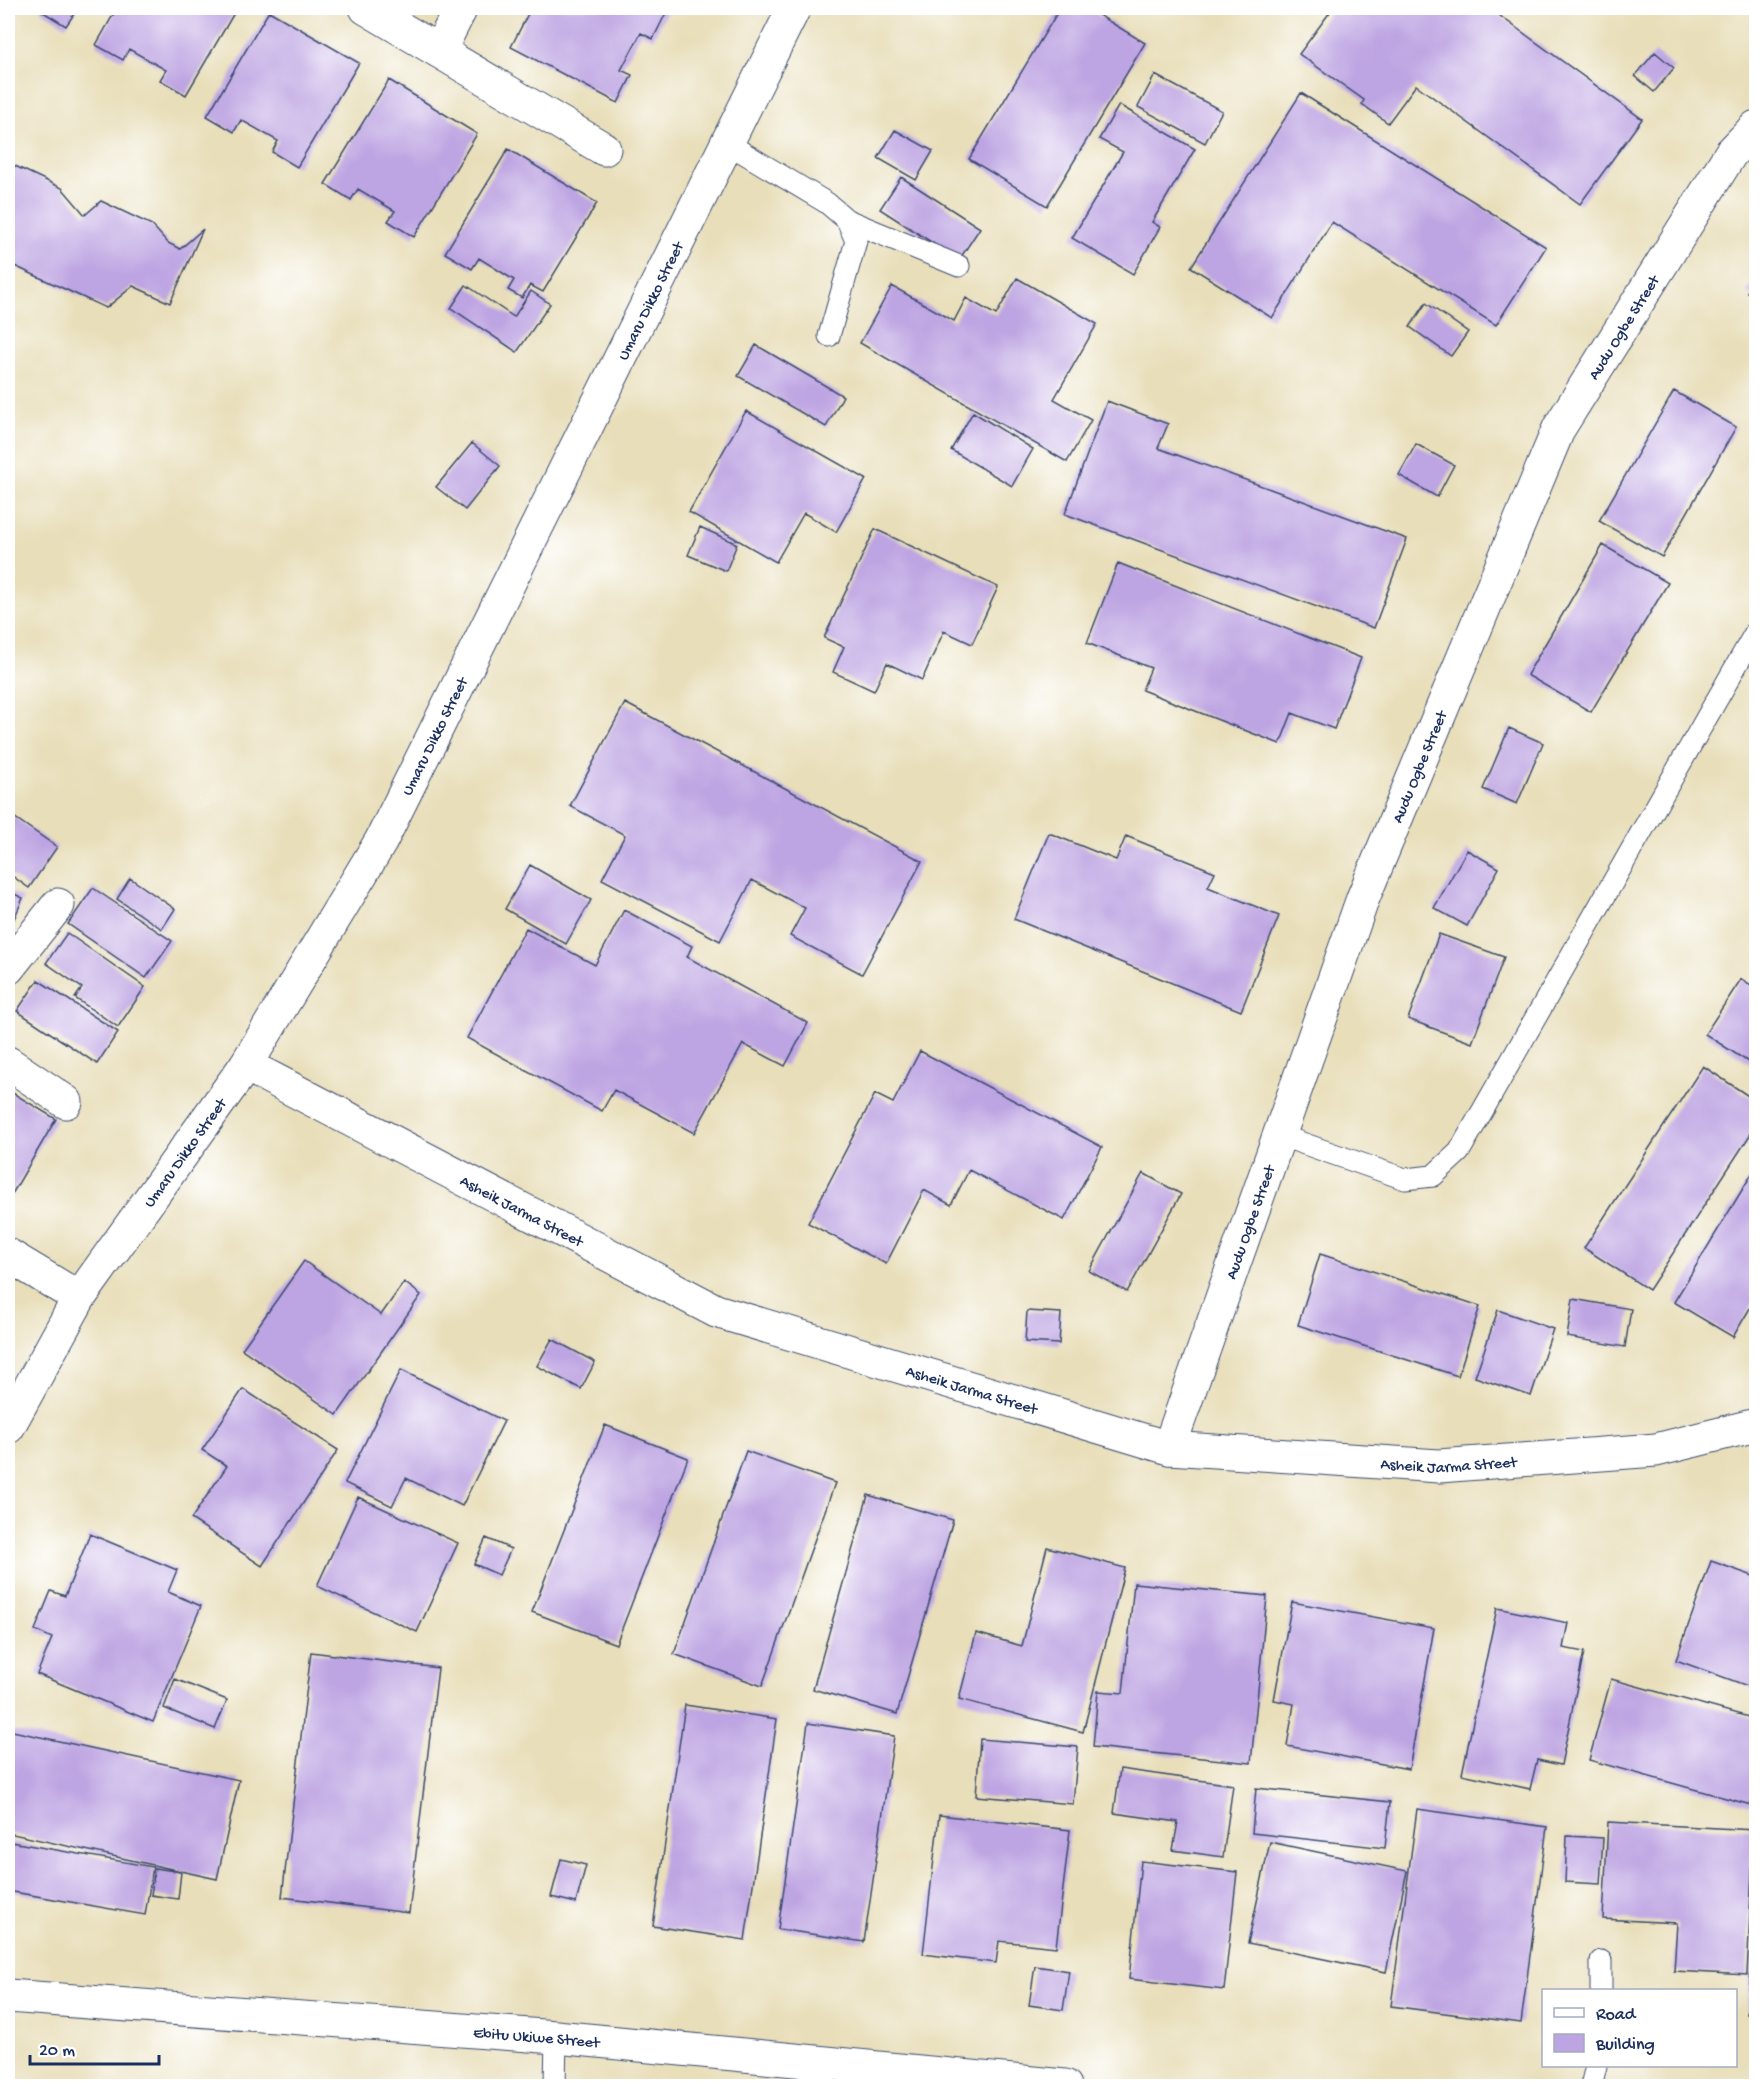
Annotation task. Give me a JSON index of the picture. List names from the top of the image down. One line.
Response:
{"streets":{"street":["Umaru Dikko Street","Audu Ogbe Street","Asheik Jarma Street","Ebitu Ukiwe Street"]},"crossings":[["Umaru Dikko Street","Asheik Jarma Street"],["Audu Ogbe Street","Asheik Jarma Street"]],"legend":["Road","Building"],"scale_bar":"20 m"}
